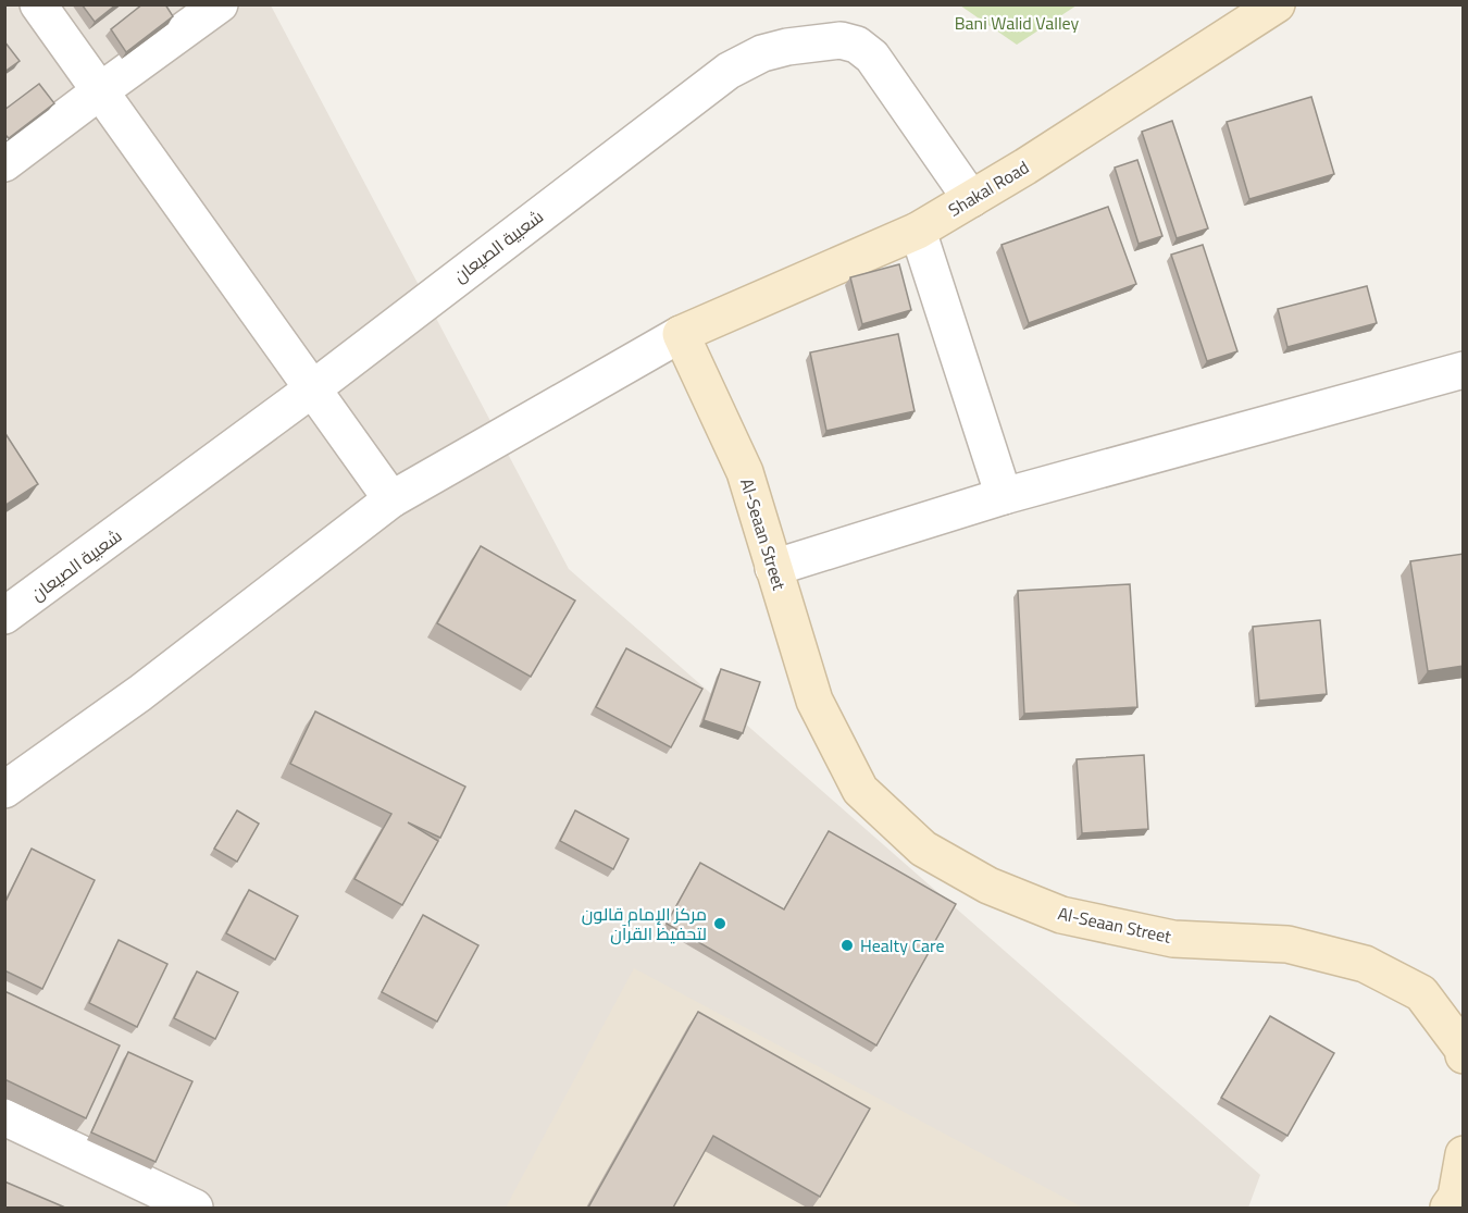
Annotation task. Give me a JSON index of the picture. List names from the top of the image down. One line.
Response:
{"streets":{"main road":["Shakal Road","Al-Seaan Street"],"street":["شعبية الصيعان"]},"crossings":[["Shakal Road","شعبية الصيعان"],["Shakal Road","Al-Seaan Street"]],"parks":["Bani Walid Valley"],"places":["مركز الإمام قالون لتحفيظ القرآن","Healty Care"]}
